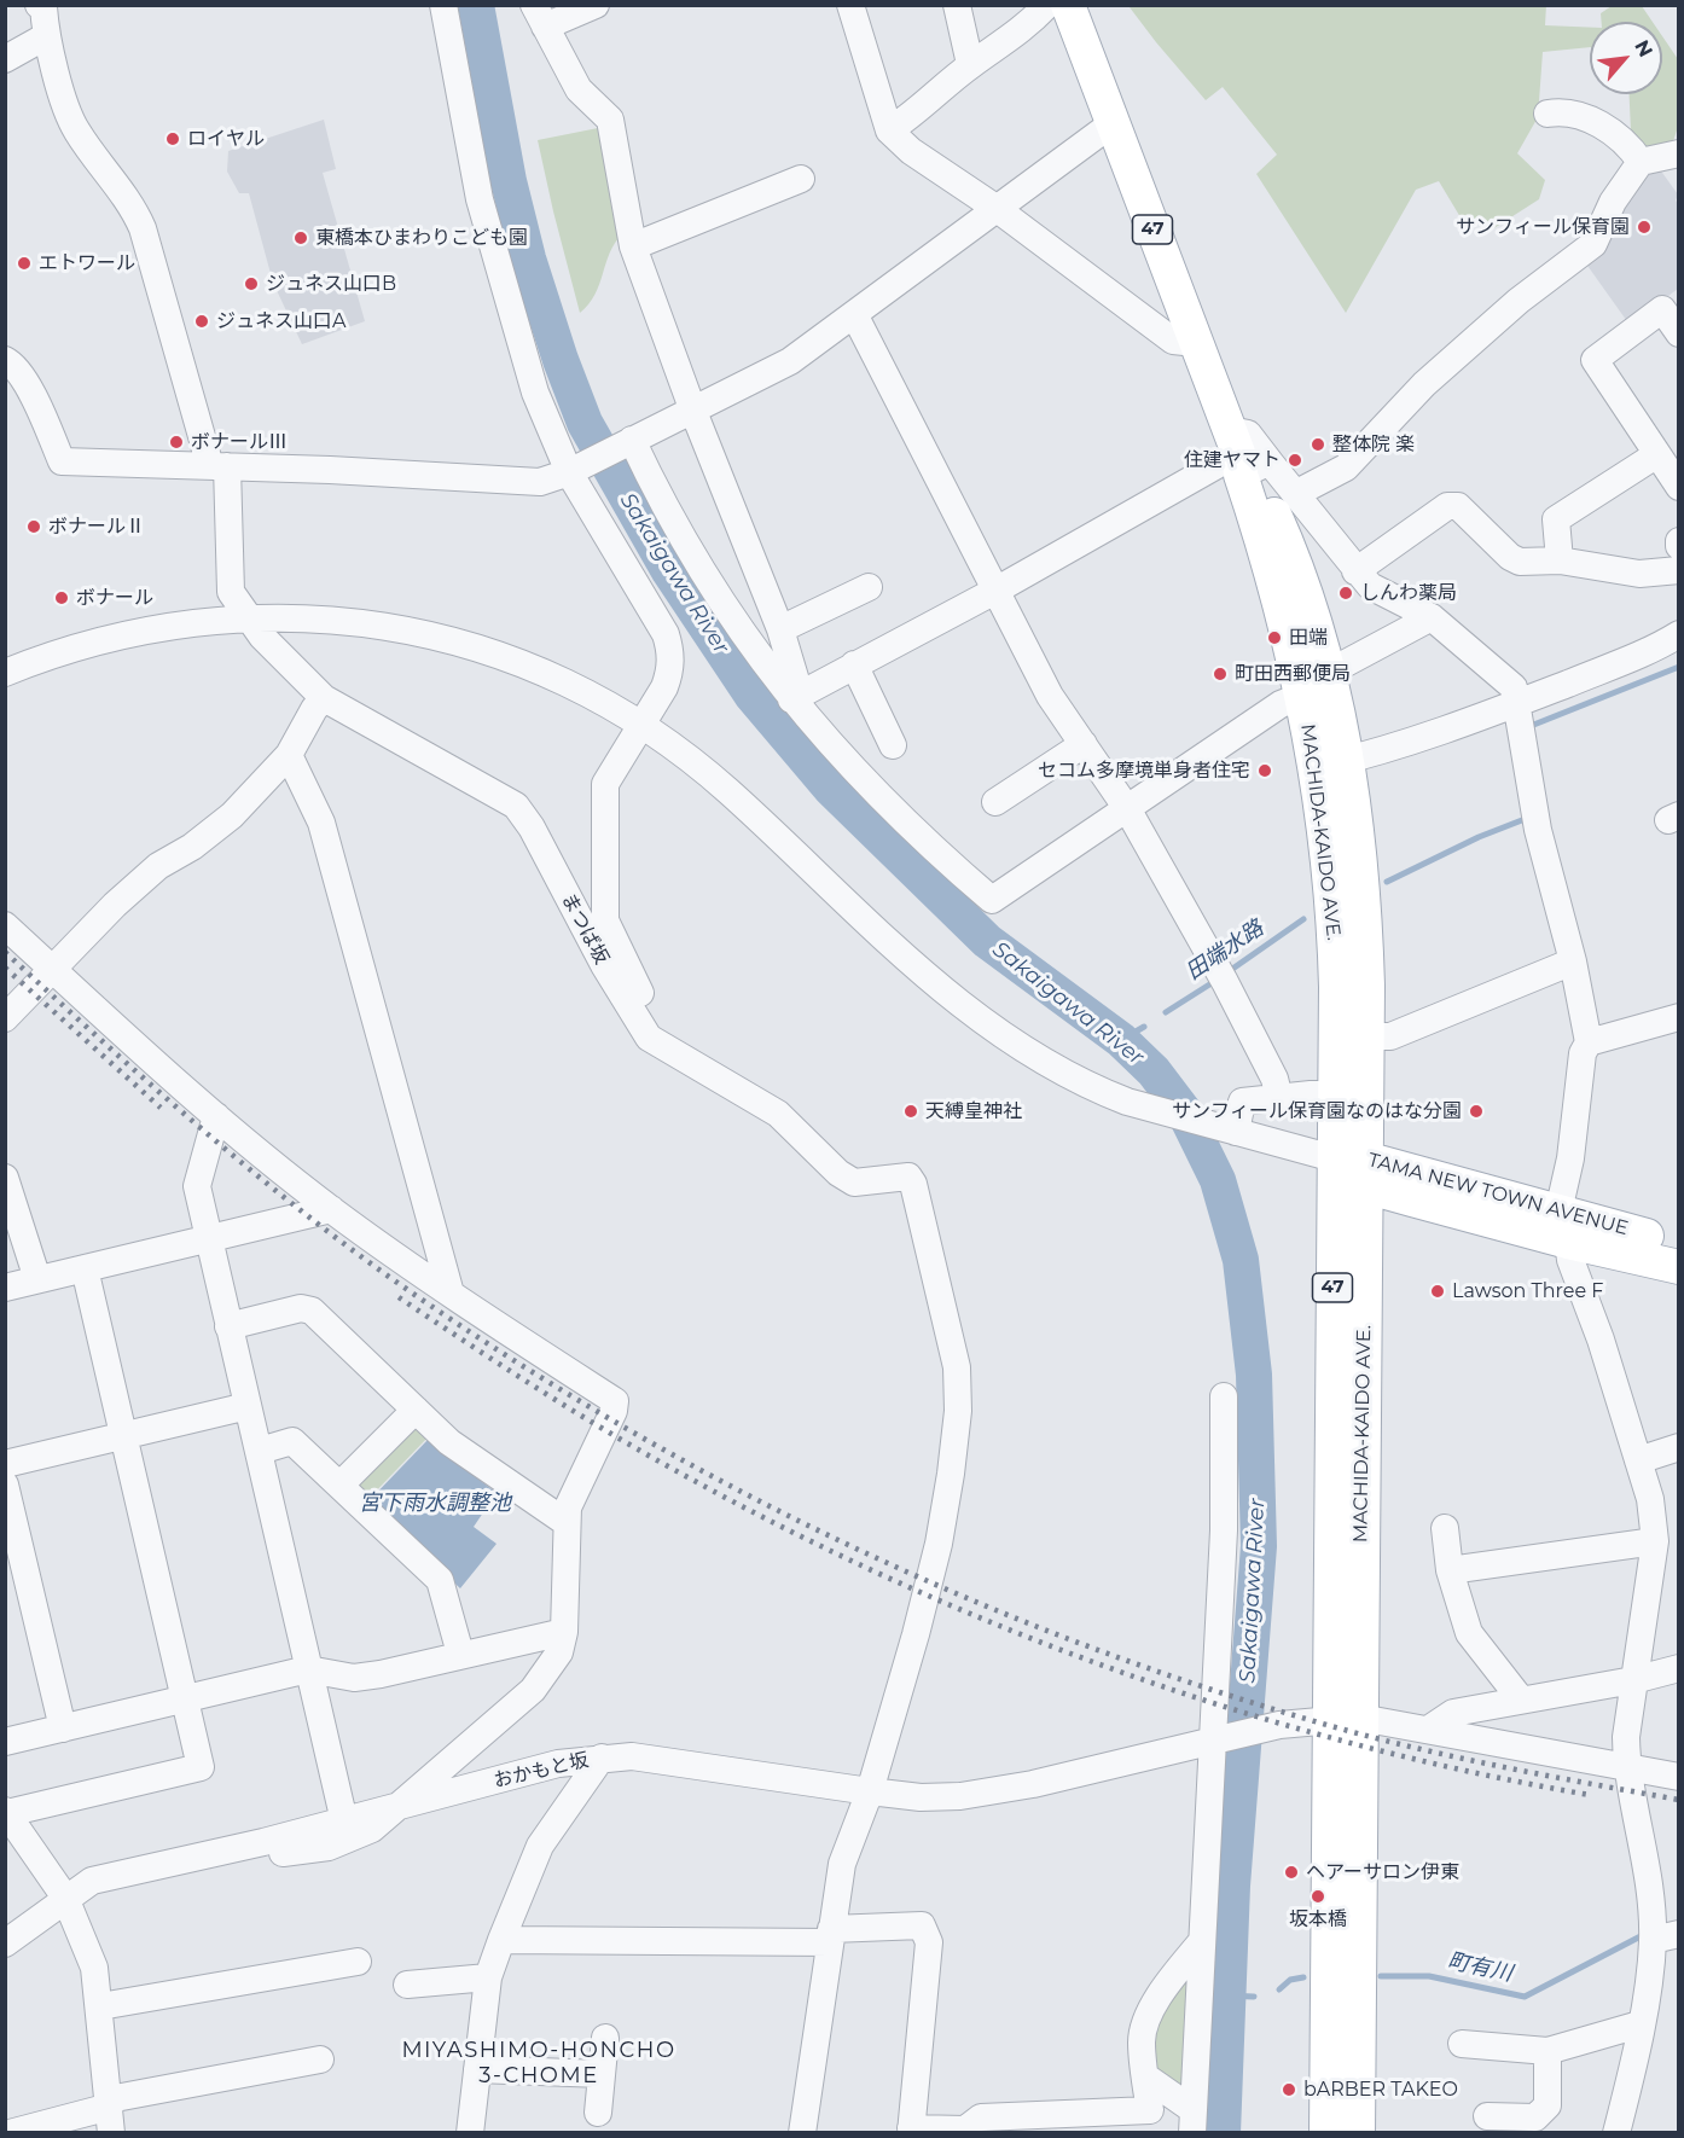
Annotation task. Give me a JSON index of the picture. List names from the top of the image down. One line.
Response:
{"streets":{"main road":["47","MACHIDA-KAIDO AVE.","TAMA NEW TOWN AVENUE"],"street":["まつば坂","おかもと坂"]},"crossings":[["MACHIDA-KAIDO AVE.","TAMA NEW TOWN AVENUE"],["まつば坂","おかもと坂"]],"districts":["MIYASHIMO-HONCHO 3-CHOME"],"water":["Sakaigawa River","田端水路","宮下雨水調整池","町有川"],"places":["ロイヤル","サンフィール保育園","東橋本ひまわりこども園","エトワール","ジュネス山口B","ジュネス山口A","ボナールⅢ","整体院 楽","住建ヤマト","ボナールⅡ","しんわ薬局","ボナール","田端","町田西郵便局","セコム多摩境単身者住宅","天縛皇神社","サンフィール保育園なのはな分園","Lawson Three F","ヘアーサロン伊東","坂本橋","bARBER TAKEO"],"north":"top right"}
